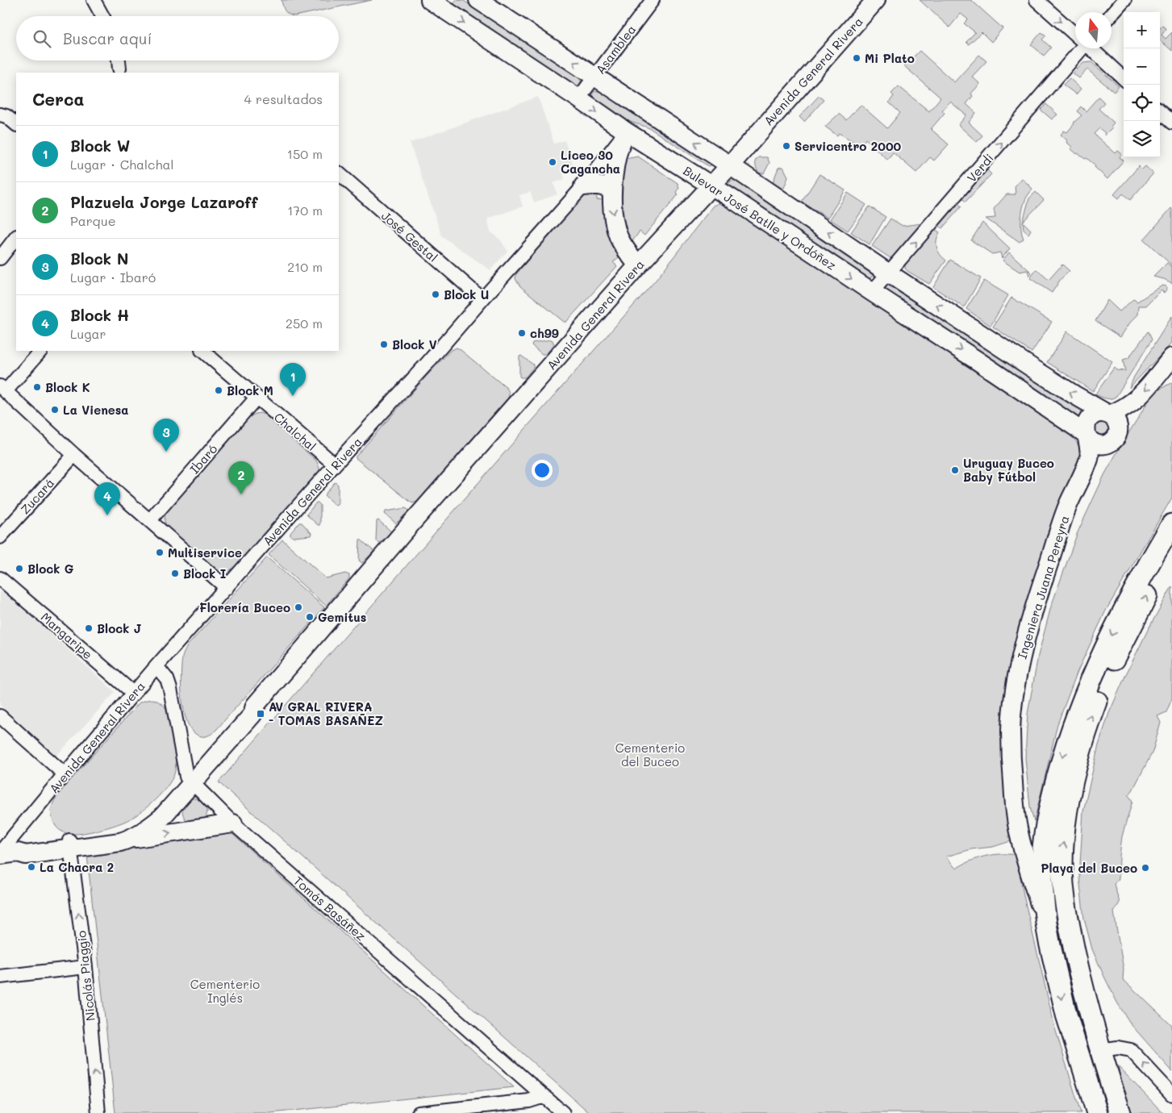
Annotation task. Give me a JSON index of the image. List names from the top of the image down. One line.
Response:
{"streets":{"main road":["Avenida General Rivera","Bulevar José Batlle y Ordóñez","Ingeniera Juana Pereyra"],"street":["Asamblea","Verdi","José Gestal","Chalchal","Ibaró","Zucará","Mangaripe","Tomás Basáñez","Nicolás Piaggio"]},"crossings":[["Asamblea","Bulevar José Batlle y Ordóñez"],["Avenida General Rivera","Bulevar José Batlle y Ordóñez"],["Avenida General Rivera","José Gestal"],["Avenida General Rivera","Chalchal"],["Avenida General Rivera","Mangaripe"],["Avenida General Rivera","Tomás Basáñez"],["Avenida General Rivera","Nicolás Piaggio"],["Verdi","Bulevar José Batlle y Ordóñez"],["Bulevar José Batlle y Ordóñez","Ingeniera Juana Pereyra"],["Chalchal","Ibaró"]],"one_way":["Verdi","Nicolás Piaggio"],"parks":["Cementerio del Buceo","Cementerio Inglés"],"places":{"other":["Mi Plato","Servicentro 2000","Liceo 30 Cagancha","Block U","ch99","Block V","Block K","Block M","La Vienesa","Uruguay Buceo Baby Fútbol","Multiservice","Block G","Block I","Florería Buceo","Gemitus","Block J","La Chacra 2","Playa del Buceo"],"transit":["AV GRAL RIVERA - TOMAS BASAÑEZ"]},"north":"top","page":{"map_buttons":["+","−"],"search":"Buscar aquí","heading":["Cerca","4 resultados"],"list":[{"mark":"1","name":"Block W","note":"Lugar · Chalchal","value":"150 m"},{"mark":"2","name":"Plazuela Jorge Lazaroff","note":"Parque","value":"170 m"},{"mark":"3","name":"Block N","note":"Lugar · Ibaró","value":"210 m"},{"mark":"4","name":"Block H","note":"Lugar","value":"250 m"}],"pins":["1","3","2","4"]}}
